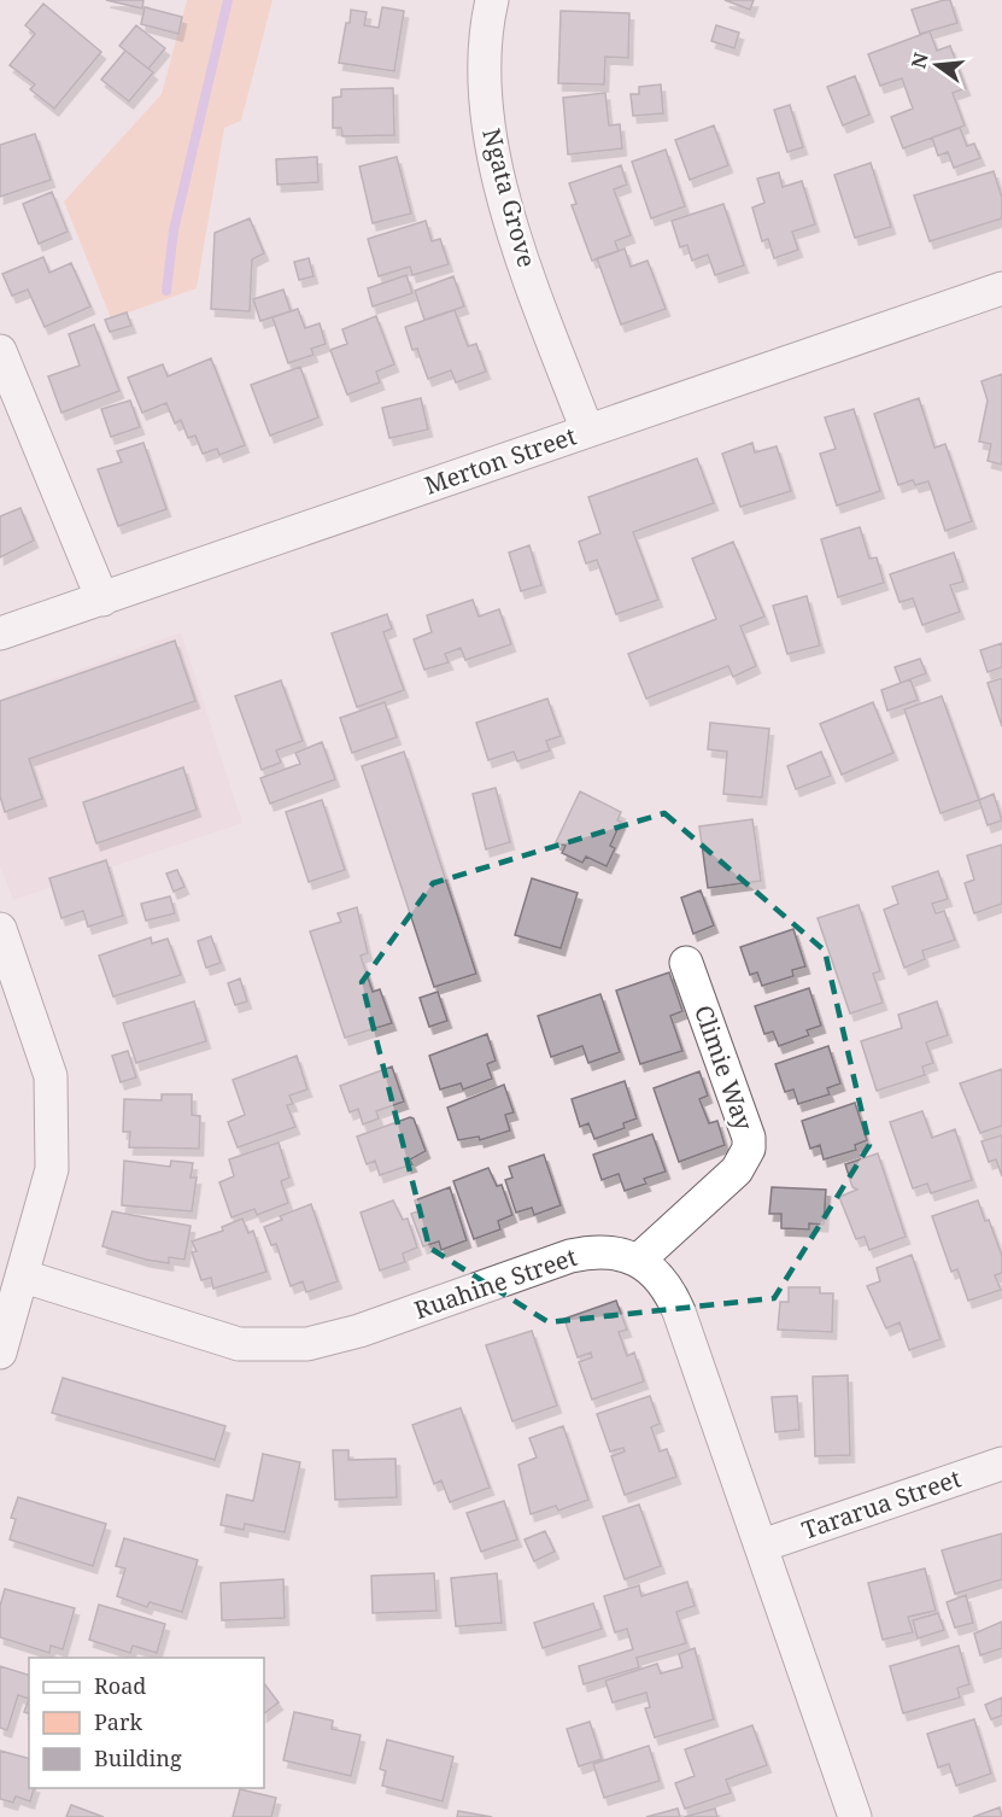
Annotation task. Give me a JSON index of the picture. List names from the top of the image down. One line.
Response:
{"streets":{"street":["Ngata Grove","Merton Street","Climie Way","Ruahine Street","Tararua Street"]},"crossings":[["Ngata Grove","Merton Street"],["Climie Way","Ruahine Street"]],"legend":["Road","Park","Building"],"north":"left"}
